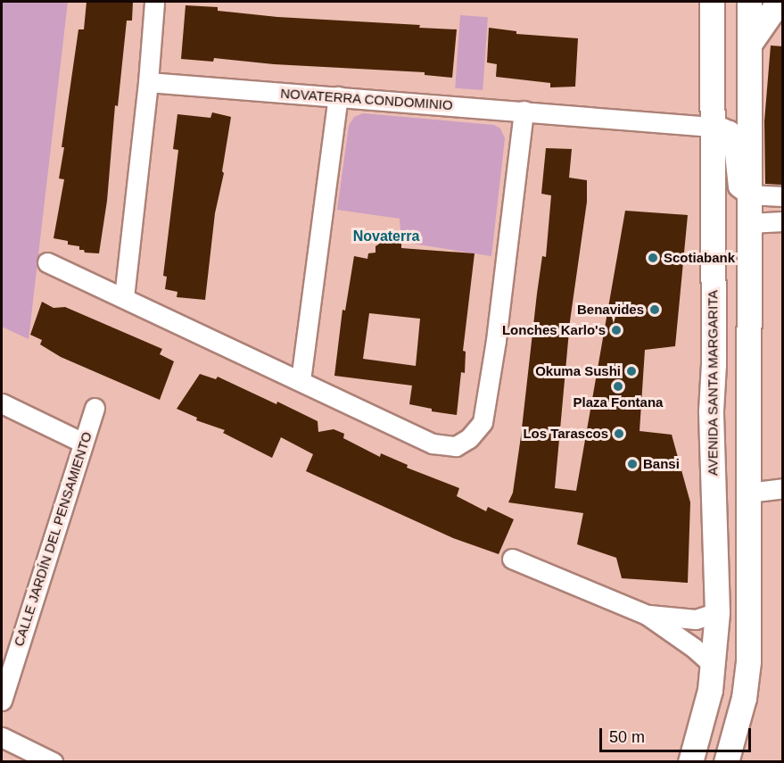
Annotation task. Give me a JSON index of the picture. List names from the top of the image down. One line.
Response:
{"streets":{"main road":["AVENIDA SANTA MARGARITA"],"street":["NOVATERRA CONDOMINIO","CALLE JARDÍN DEL PENSAMIENTO"]},"crossings":[["NOVATERRA CONDOMINIO","AVENIDA SANTA MARGARITA"]],"districts":["Novaterra"],"places":["Scotiabank","Benavides","Lonches Karlo's","Okuma Sushi","Plaza Fontana","Los Tarascos","Bansi"],"scale_bar":"50 m"}
